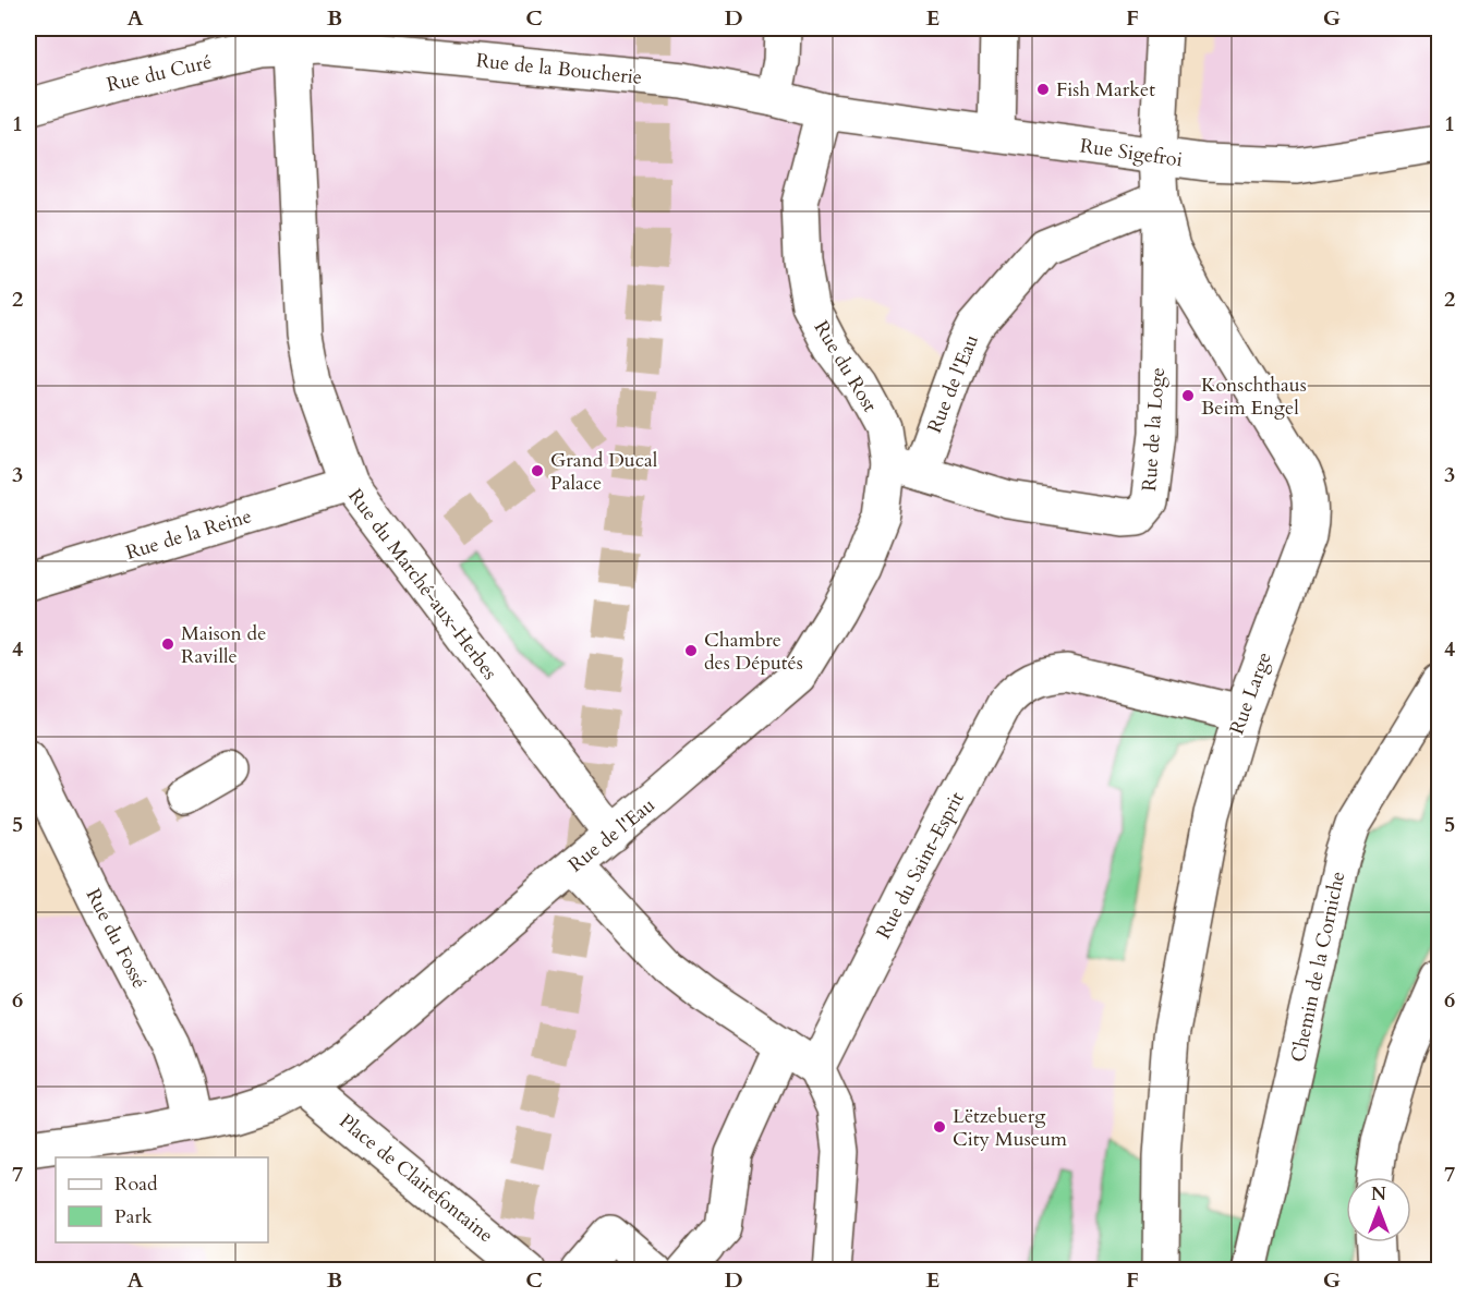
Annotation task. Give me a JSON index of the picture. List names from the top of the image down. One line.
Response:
{"streets":{"street":["Rue de la Boucherie","Rue du Curé","Rue Sigefroi","Rue du Rost","Rue de l'Eau","Rue de la Loge","Rue de la Reine","Rue du Marché-aux-Herbes","Rue Large","Rue du Saint-Esprit","Rue du Fossé","Chemin de la Corniche","Place de Clairefontaine"]},"crossings":[["Rue de la Boucherie","Rue du Curé"],["Rue de la Boucherie","Rue Sigefroi"],["Rue de la Boucherie","Rue du Rost"],["Rue de la Boucherie","Rue du Marché-aux-Herbes"],["Rue du Curé","Rue du Marché-aux-Herbes"],["Rue Sigefroi","Rue du Rost"],["Rue Sigefroi","Rue Large"],["Rue du Rost","Rue de l'Eau"],["Rue de l'Eau","Rue de la Loge"],["Rue de l'Eau","Rue du Marché-aux-Herbes"],["Rue de l'Eau","Rue Large"],["Rue de l'Eau","Rue du Fossé"],["Rue de l'Eau","Place de Clairefontaine"],["Rue de la Loge","Rue Large"],["Rue de la Reine","Rue du Marché-aux-Herbes"],["Rue Large","Rue du Saint-Esprit"]],"places":["Fish Market","Konschthaus Beim Engel","Grand Ducal Palace","Maison de Raville","Chambre des Députés","Lëtzebuerg City Museum"],"legend":["Road","Park"],"north":"top","grid":{"columns":["A","B","C","D","E","F","G"],"rows":["1","2","3","4","5","6","7"]}}
